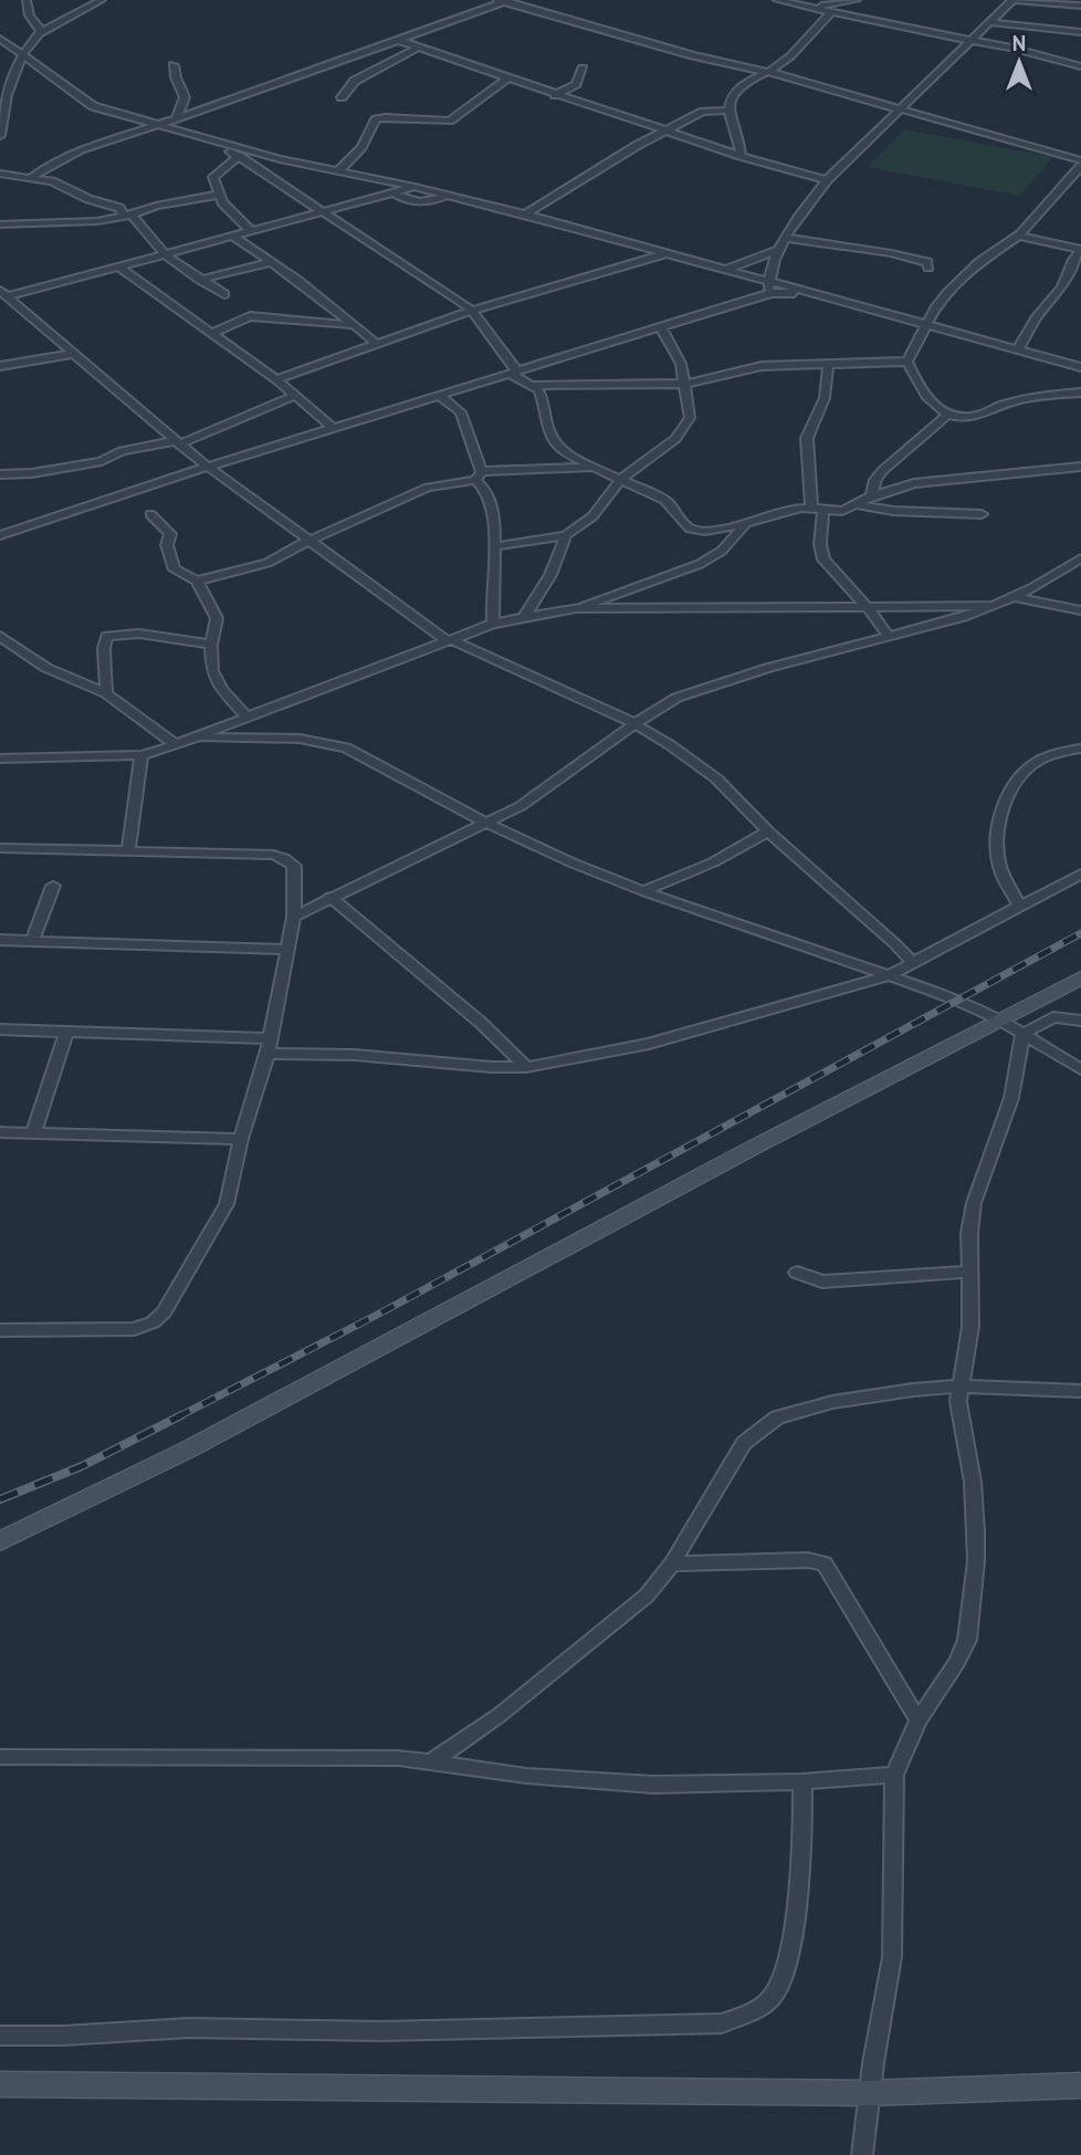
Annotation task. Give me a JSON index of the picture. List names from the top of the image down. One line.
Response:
{"north":"top"}
